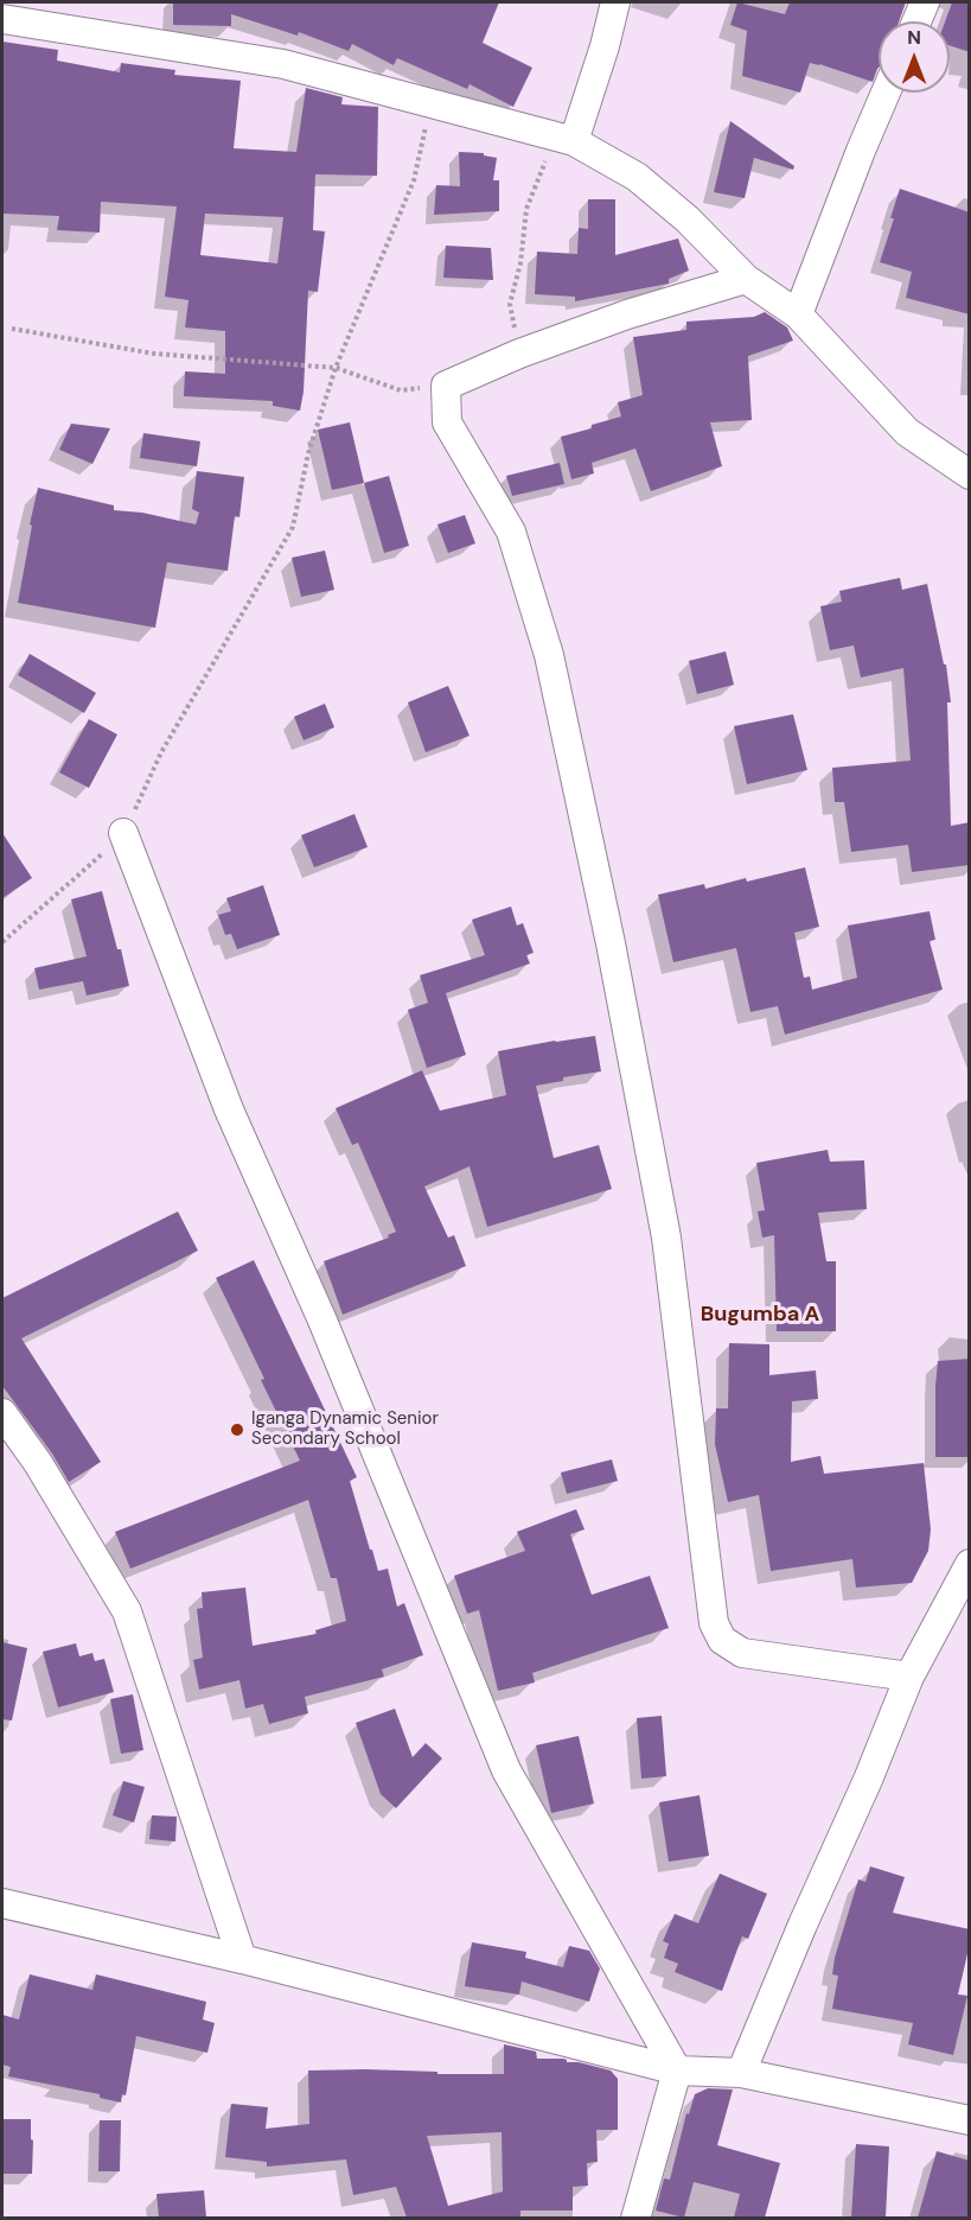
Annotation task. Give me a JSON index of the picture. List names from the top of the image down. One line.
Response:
{"districts":["Bugumba A"],"places":["Iganga Dynamic Senior Secondary School"],"north":"top"}
